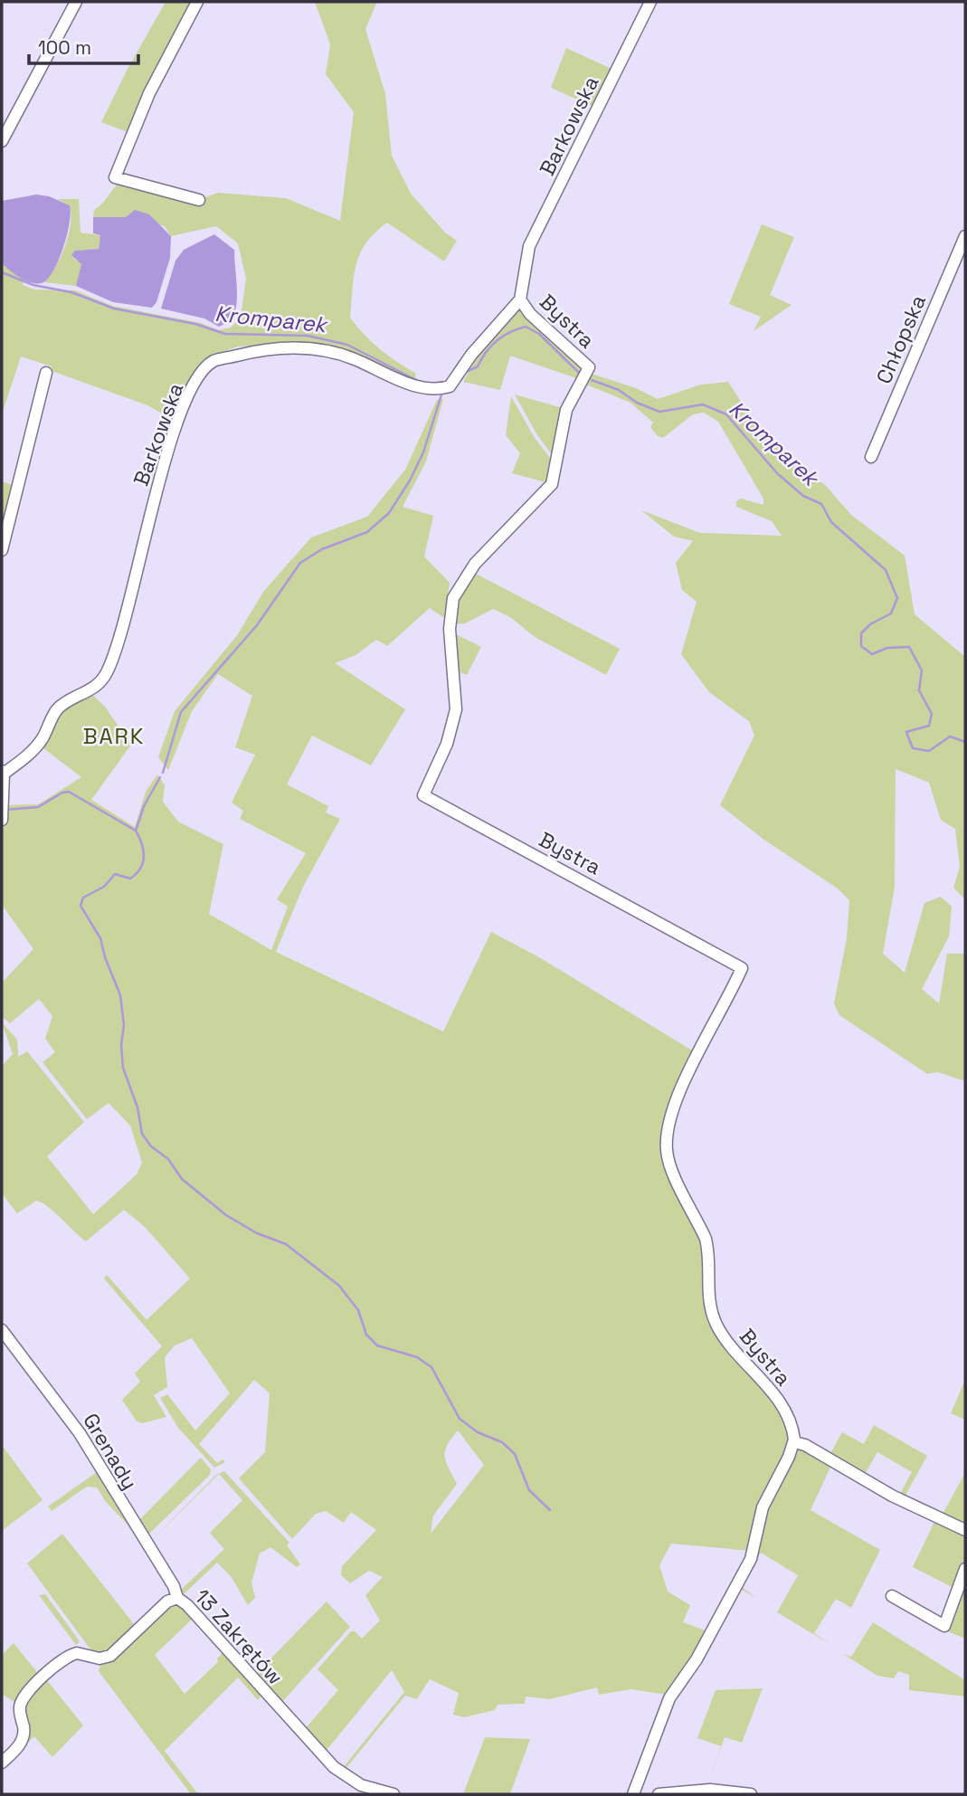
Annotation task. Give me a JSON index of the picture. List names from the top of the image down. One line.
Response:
{"streets":{"street":["Barkowska","Bystra","Chłopska","Grenady","13 Zakrętów"]},"crossings":[["Barkowska","Bystra"],["Grenady","13 Zakrętów"]],"districts":["BARK"],"water":["Kromparek"],"scale_bar":"100 m"}
